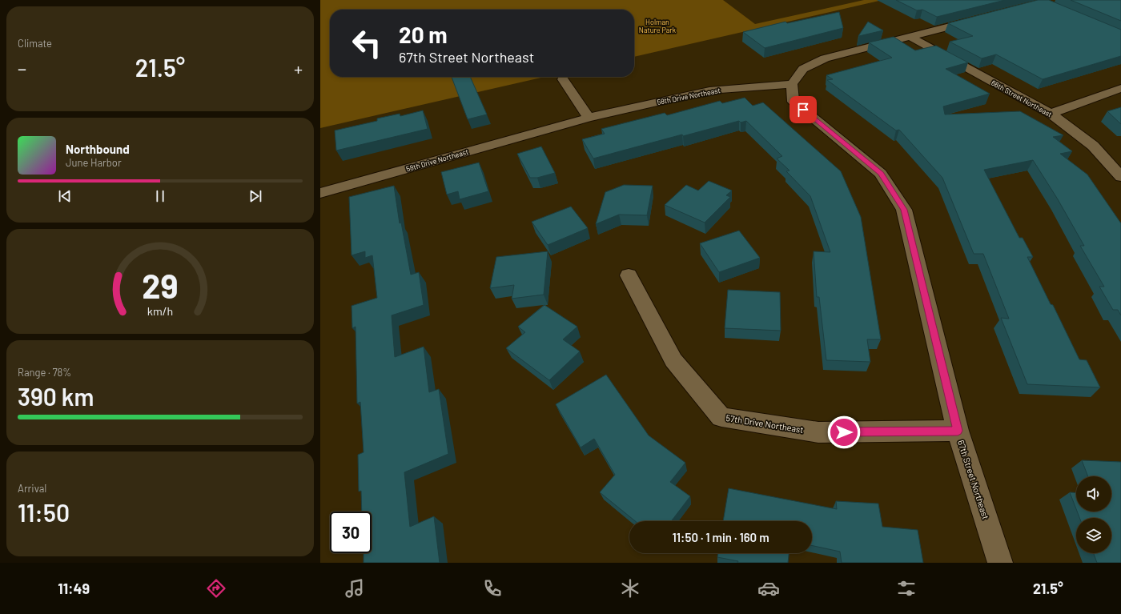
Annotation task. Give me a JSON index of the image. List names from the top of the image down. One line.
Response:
{"streets":{"street":["58th Drive Northeast","66th Street Northeast","57th Drive Northeast","67th Street Northeast"]},"crossings":[["58th Drive Northeast","67th Street Northeast"],["57th Drive Northeast","67th Street Northeast"]],"parks":["Holman Nature Park"],"page":{"tile":["Climate",["Range · 78%","390 km"],["Arrival","11:50"]],"turn":["20 m","67th Street Northeast"],"heat":["−","21.5°","+"],"song":["Northbound","June Harbor"],"limit":"30","trip":"11:50 · 1 min · 160 m","tabs":["11:49","21.5°"],"gauge":["29","km/h"]}}
